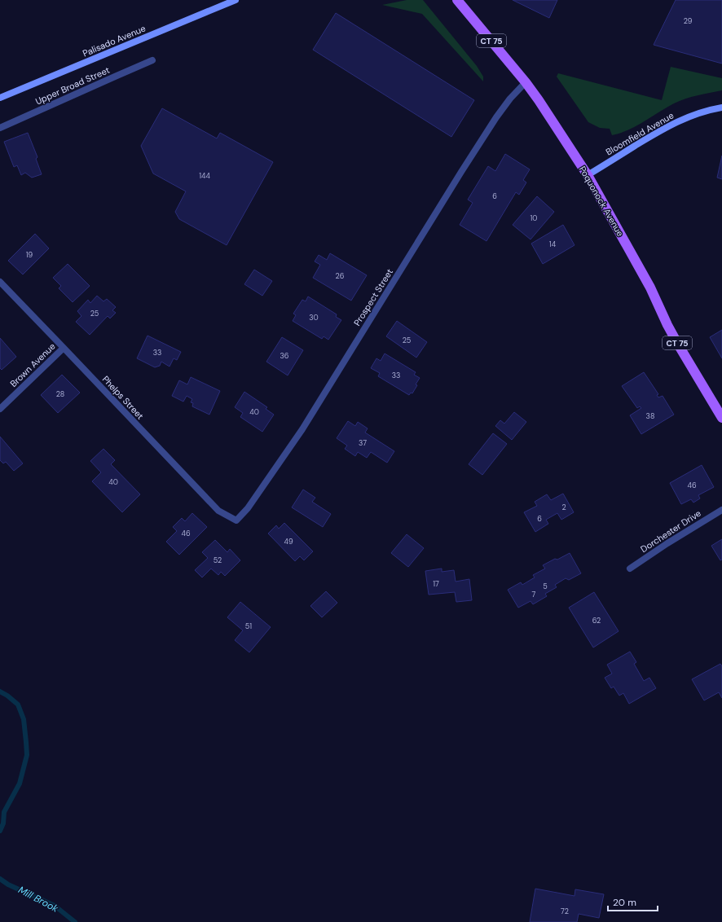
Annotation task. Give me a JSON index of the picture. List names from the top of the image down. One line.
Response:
{"streets":{"main road":["Palisado Avenue","CT 75","Bloomfield Avenue","Poquonock Avenue"],"street":["Upper Broad Street","Prospect Street","Brown Avenue","Phelps Street","Dorchester Drive"]},"crossings":[["Bloomfield Avenue","Poquonock Avenue"],["Poquonock Avenue","Prospect Street"],["Prospect Street","Phelps Street"],["Brown Avenue","Phelps Street"]],"water":["Mill Brook"],"house_numbers":["29","144","6","10","14","19","26","25","30","25","33","36","33","28","40","38","37","40","46","2","6","46","49","52","17","5","7","62","51","72"],"scale_bar":"20 m"}
